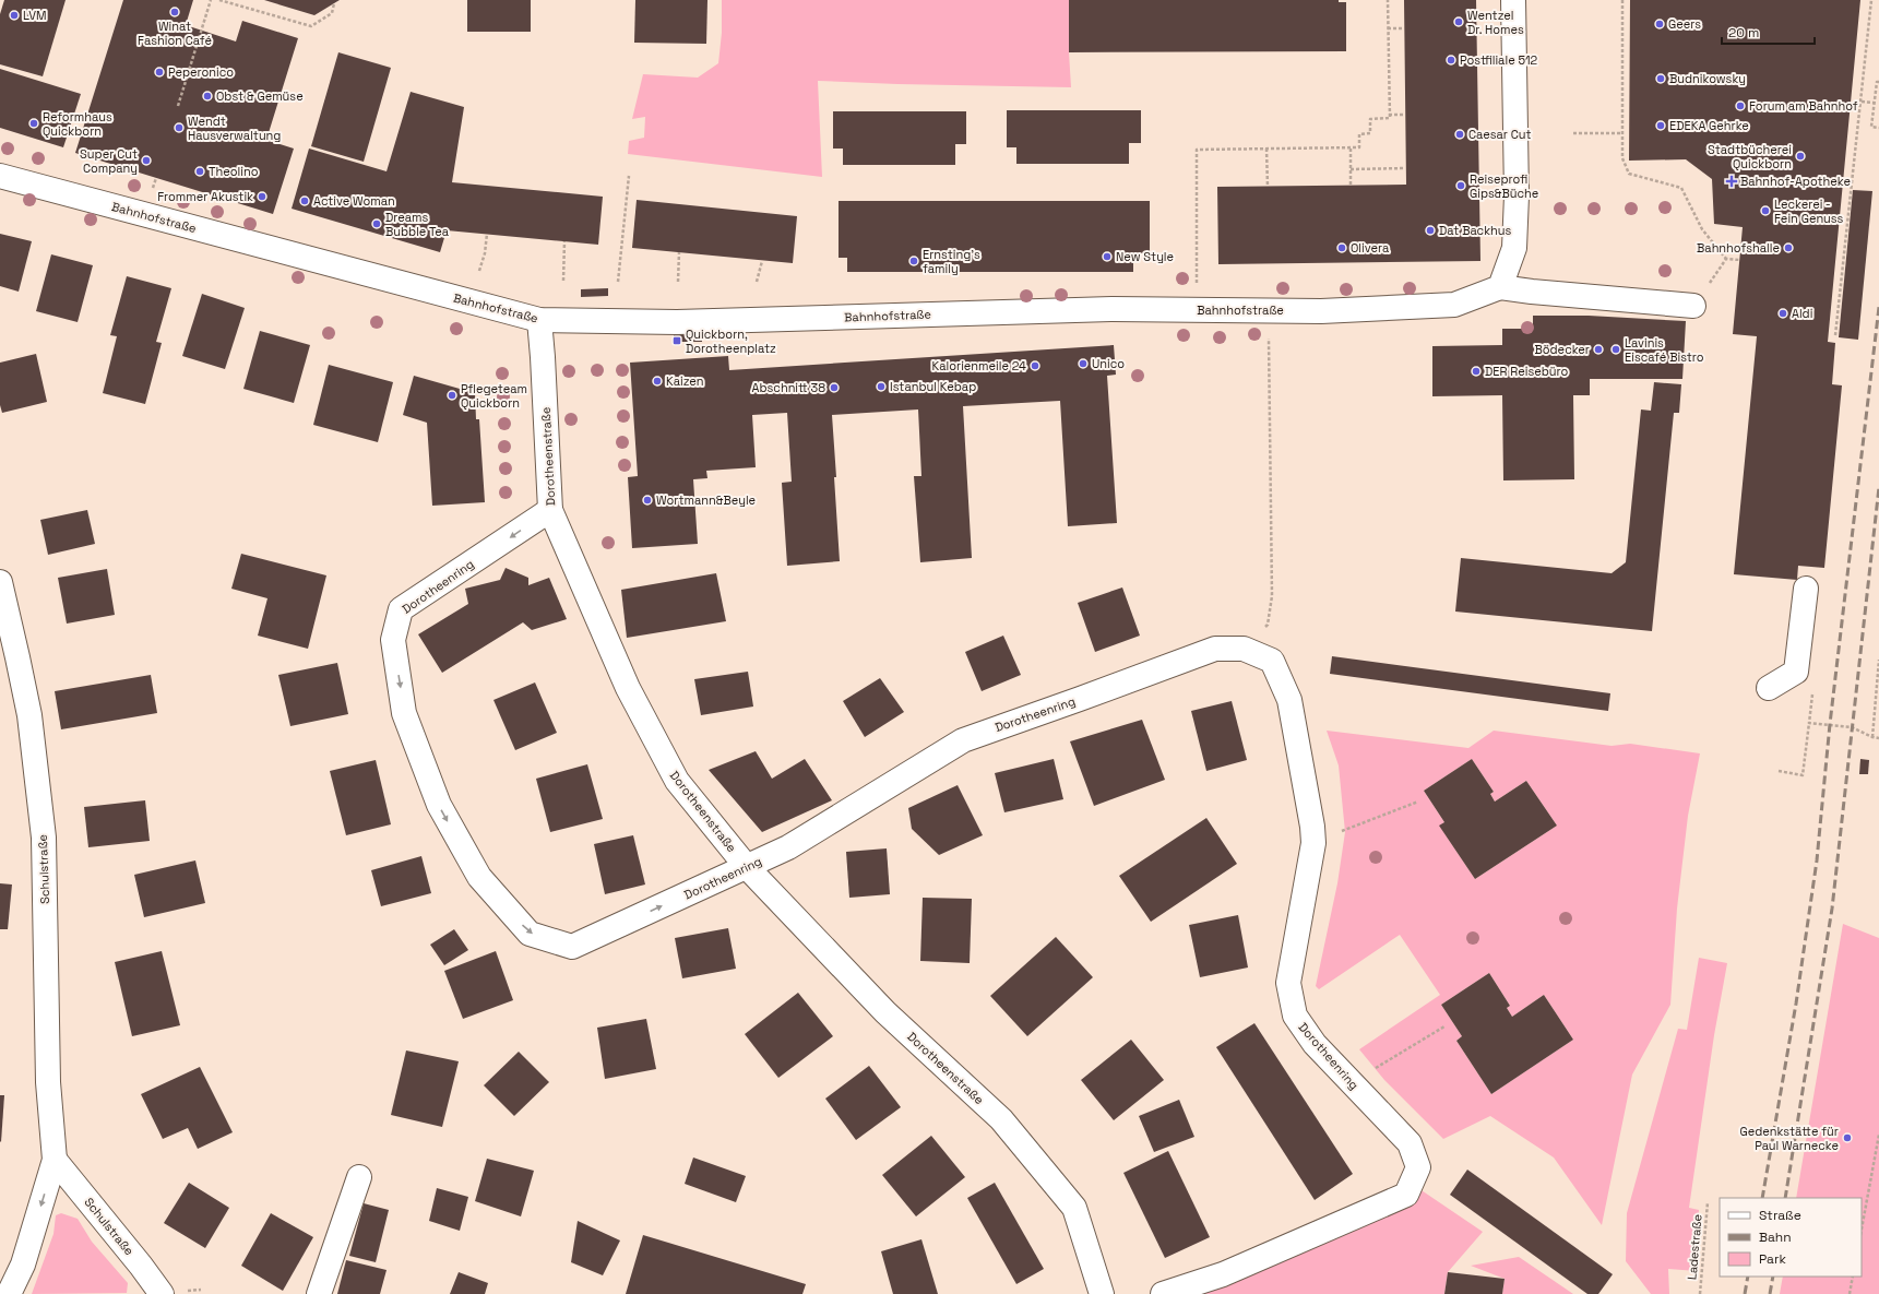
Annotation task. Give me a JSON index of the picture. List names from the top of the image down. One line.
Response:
{"streets":{"street":["Bahnhofstraße","Dorotheenstraße","Dorotheenring","Schulstraße"],"path":["Ladestraße"]},"crossings":[["Bahnhofstraße","Dorotheenstraße"],["Dorotheenstraße","Dorotheenring"]],"places":{"other":["Winat Fashion Café","LVM","Wentzel Dr. Homes","Geers","Postfiliale 512","Peperonico","Budnikowsky","Obst & Gemüse","Forum am Bahnhof","Reformhaus Quickborn","EDEKA Gehrke","Wendt Hausverwaltung","Caesar Cut","Stadtbücherei Quickborn","Super Cut Company","Theolino","Reiseprofi Gips&Büche","Frommer Akustik","Active Woman","Leckerei - Fein Genuss","Dreams Bubble Tea","Dat Backhus","Olivera","Bahnhofshalle","New Style","Ernsting's family","Aldi","Bödecker","Lavinis Eiscafé Bistro","Unico","Kalorienmeile 24","DER Reisebüro","Kaizen","Istanbul Kebap","Abschnitt 38","Pflegeteam Quickborn","Wortmann&Beyle","Gedenkstätte für Paul Warnecke"],"health":["Bahnhof-Apotheke"],"transit":["Quickborn, Dorotheenplatz"]},"legend":["Straße","Bahn","Park"],"scale_bar":"20 m"}
